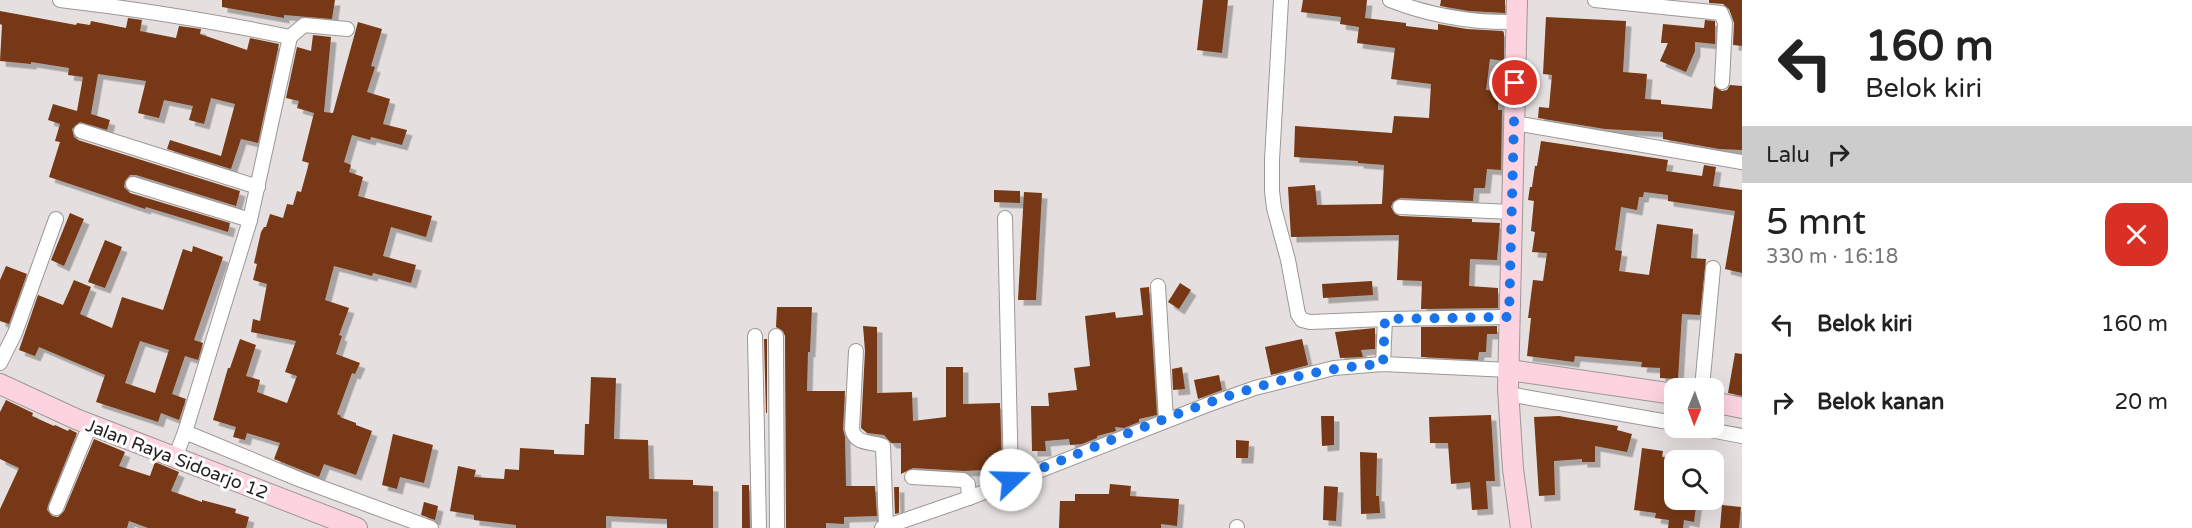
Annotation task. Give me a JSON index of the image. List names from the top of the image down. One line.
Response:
{"streets":{"main road":["Jalan Raya Sidoarjo 12"]},"north":"bottom","page":{"turn":["160 m","Belok kiri"],"then":"Lalu","heading":["5 mnt","330 m · 16:18"],"list":[{"name":"Belok kiri","value":"160 m"},{"name":"Belok kanan","value":"20 m"}]}}
